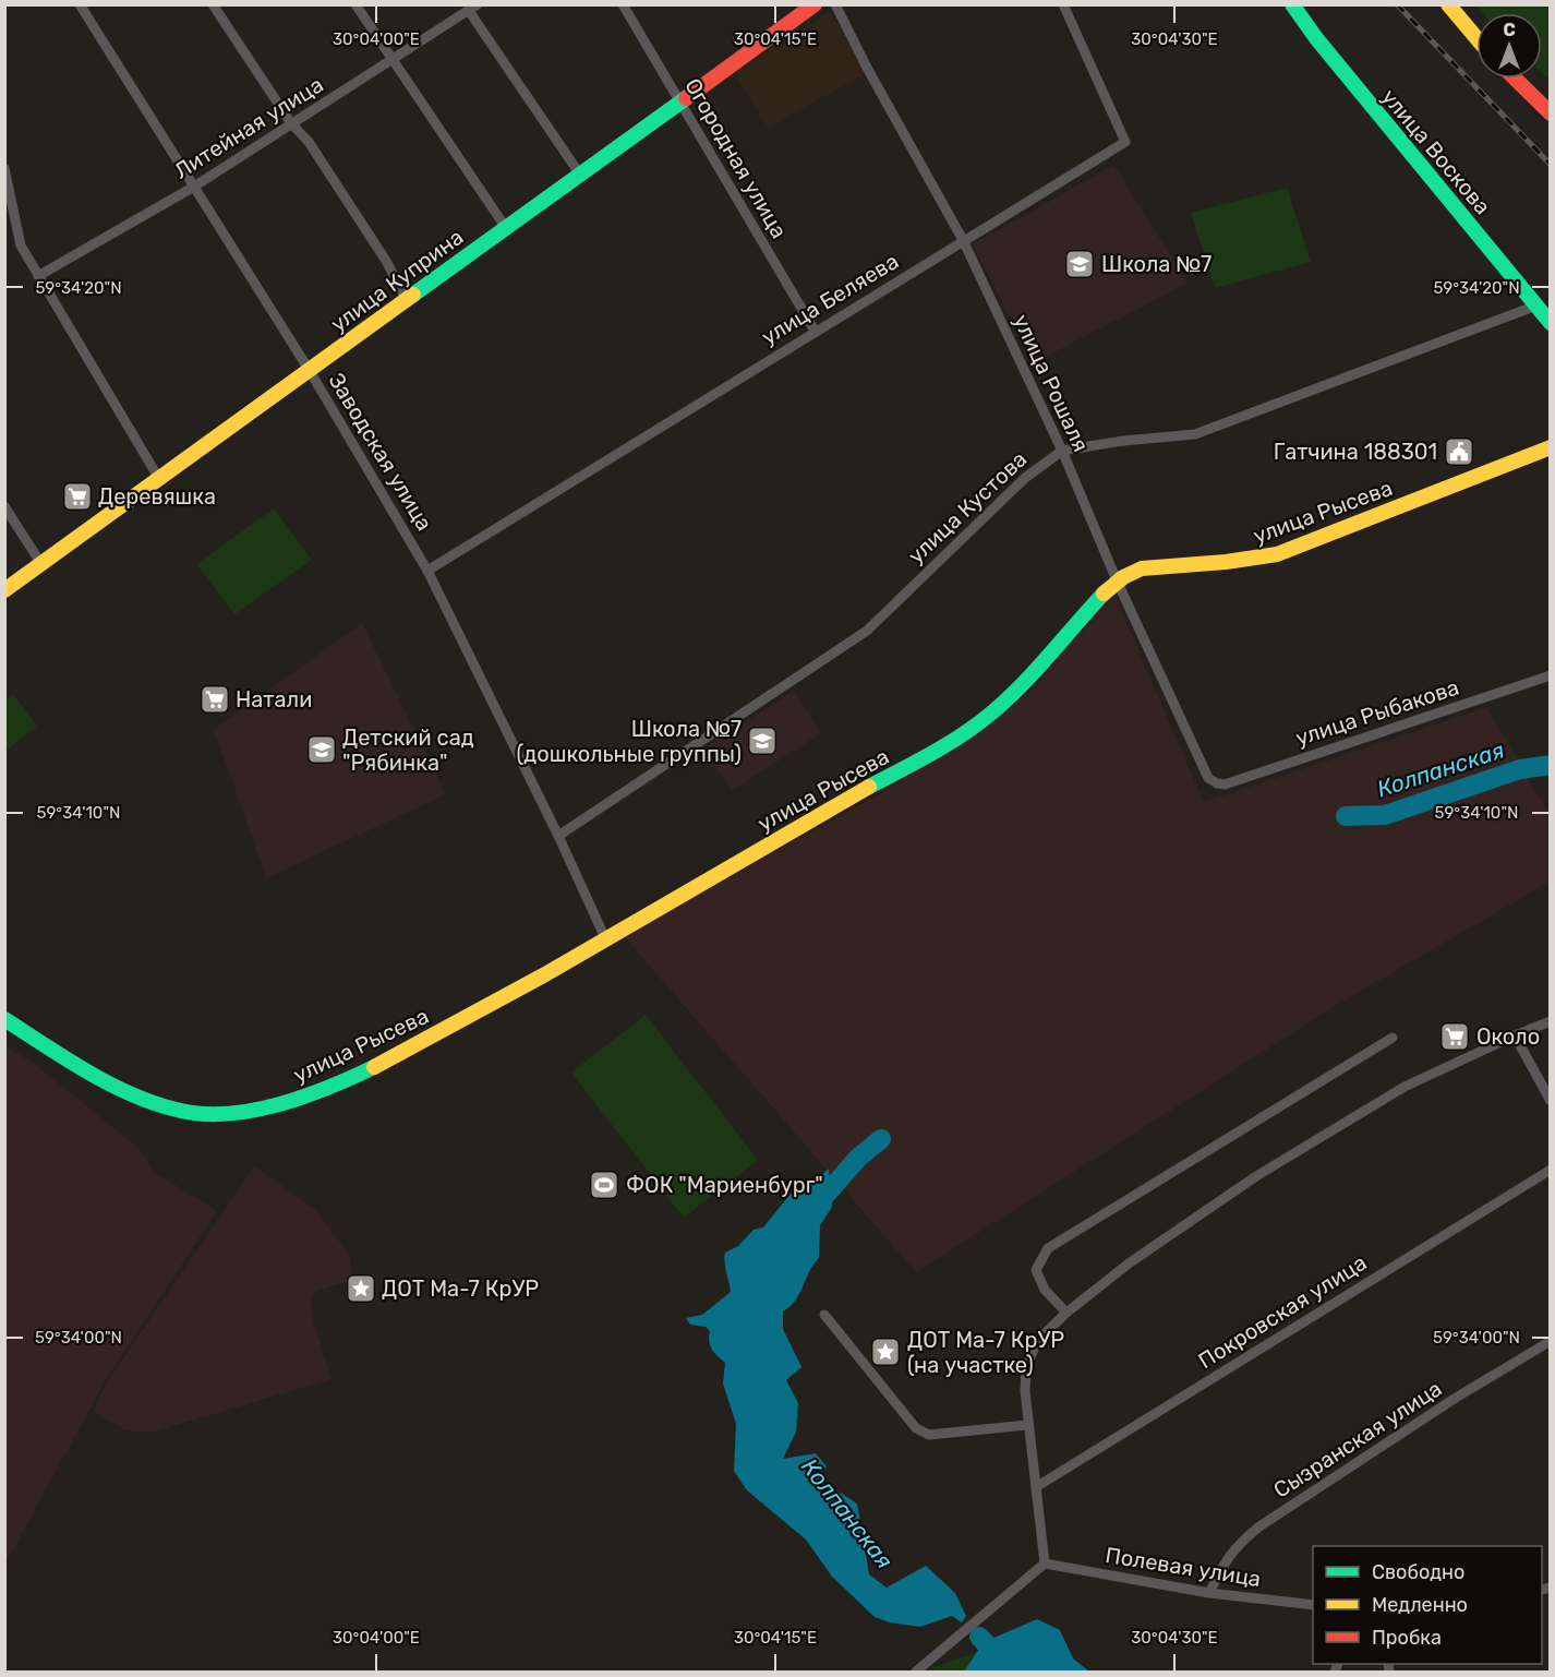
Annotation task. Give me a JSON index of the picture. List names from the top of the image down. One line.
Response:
{"streets":{"main road":["улица Воскова","улица Куприна","улица Рысева"],"street":["Литейная улица","Огородная улица","улица Беляева","улица Рошаля","Заводская улица","улица Кустова","улица Рыбакова","Покровская улица","Сызранская улица","Полевая улица"]},"crossings":[["Литейная улица","Заводская улица"],["улица Воскова","улица Кустова"],["Огородная улица","улица Куприна"],["Огородная улица","улица Беляева"],["улица Куприна","Заводская улица"],["улица Беляева","улица Рошаля"],["улица Беляева","Заводская улица"],["улица Рошаля","улица Кустова"],["улица Рошаля","улица Рысева"],["улица Рошаля","улица Рыбакова"],["Заводская улица","улица Кустова"],["Заводская улица","улица Рысева"],["Сызранская улица","Полевая улица"]],"water":["Колпанская"],"places":{"school or university":["Школа №7","Школа №7 (дошкольные группы)","Детский сад \"Рябинка\""],"public building":["Гатчина 188301"],"supermarket":["Деревяшка","Натали","Около"],"sports":["ФОК \"Мариенбург\""],"place":["ДОТ Ма-7 КрУР","ДОТ Ма-7 КрУР (на участке)"]},"legend":["Свободно","Медленно","Пробка"],"north":"top","coordinates":["30°04'00\"E","30°04'15\"E","30°04'30\"E","59°34'20\"N","59°34'10\"N","59°34'00\"N"]}
